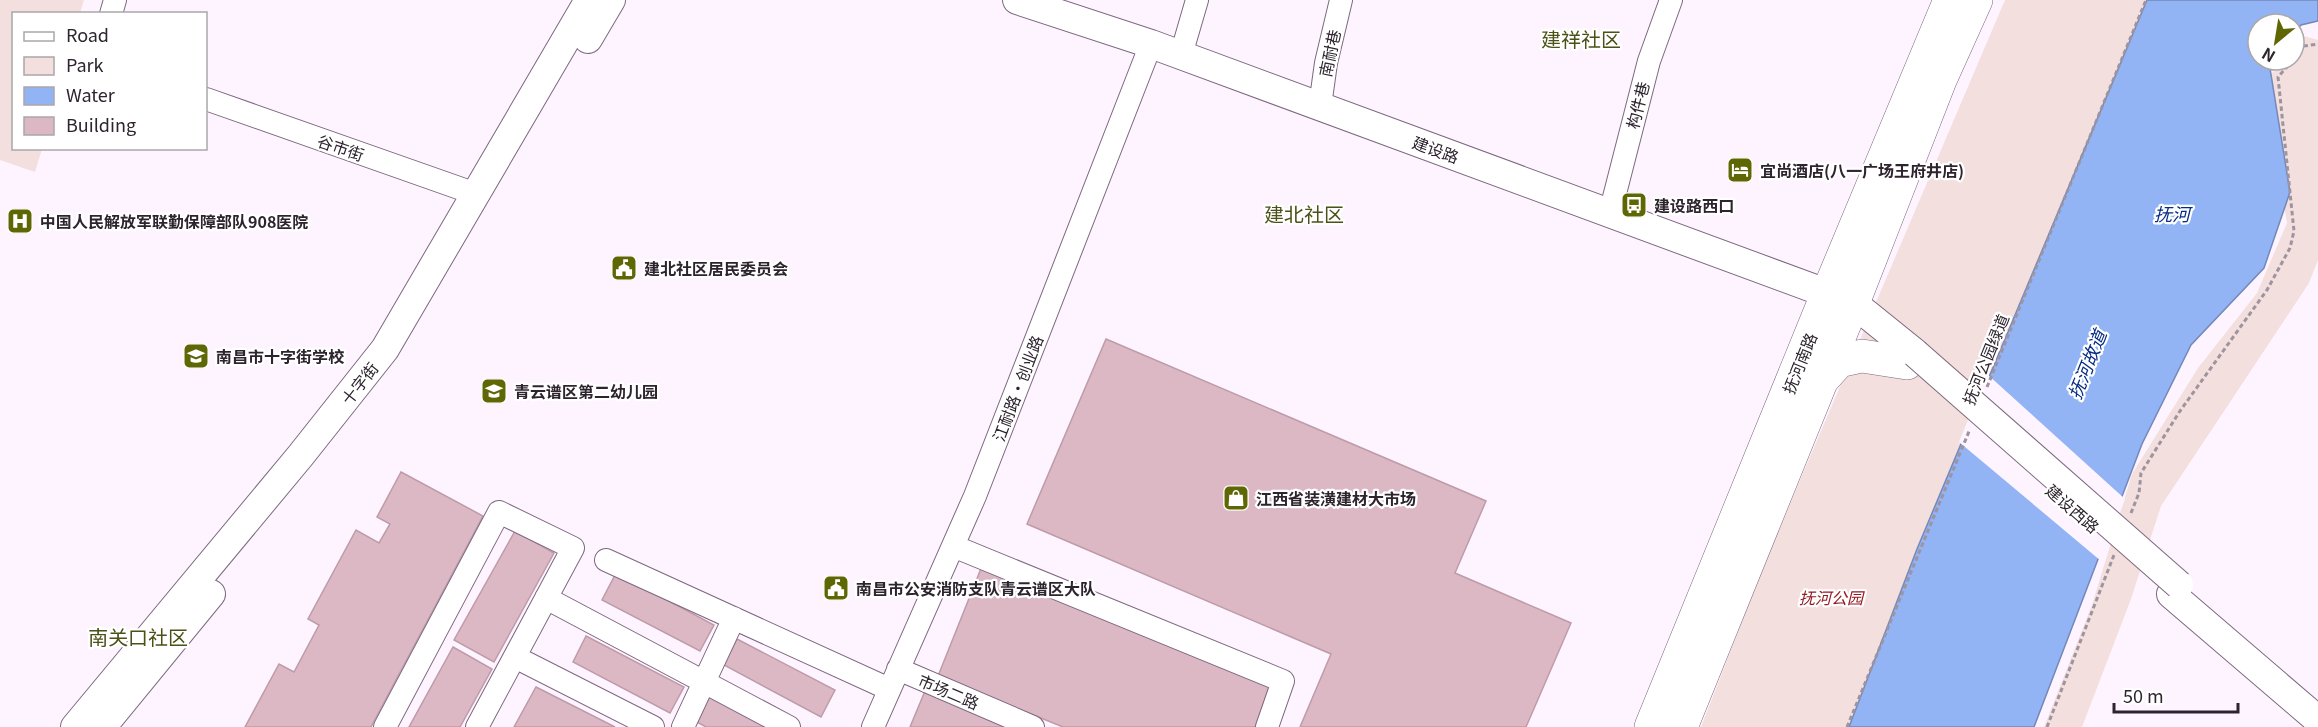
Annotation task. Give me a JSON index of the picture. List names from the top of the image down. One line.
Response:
{"streets":{"highway":["抚河南路"],"main road":["建设路","十字街","建设西路"],"street":["南耐巷","构件巷","谷市街","江耐路·创业路","市场二路"],"path":["抚河公园绿道"]},"crossings":[["南耐巷","建设路"],["构件巷","建设路"],["谷市街","十字街"],["建设路","抚河南路"],["建设路","江耐路·创业路"],["建设路","建设西路"],["抚河南路","建设西路"],["江耐路·创业路","市场二路"]],"districts":["建祥社区","建北社区","南关口社区"],"water":["抚河","抚河故道"],"parks":["抚河公园"],"places":{"hotel":["宜尚酒店(八一广场王府井店)"],"bus stop":["建设路西口"],"hospital":["中国人民解放军联勤保障部队908医院"],"public building":["建北社区居民委员会","南昌市公安消防支队青云谱区大队"],"school or university":["南昌市十字街学校","青云谱区第二幼儿园"],"shop":["江西省装潢建材大市场"]},"legend":["Road","Park","Water","Building"],"scale_bar":"50 m","north":"bottom left"}
